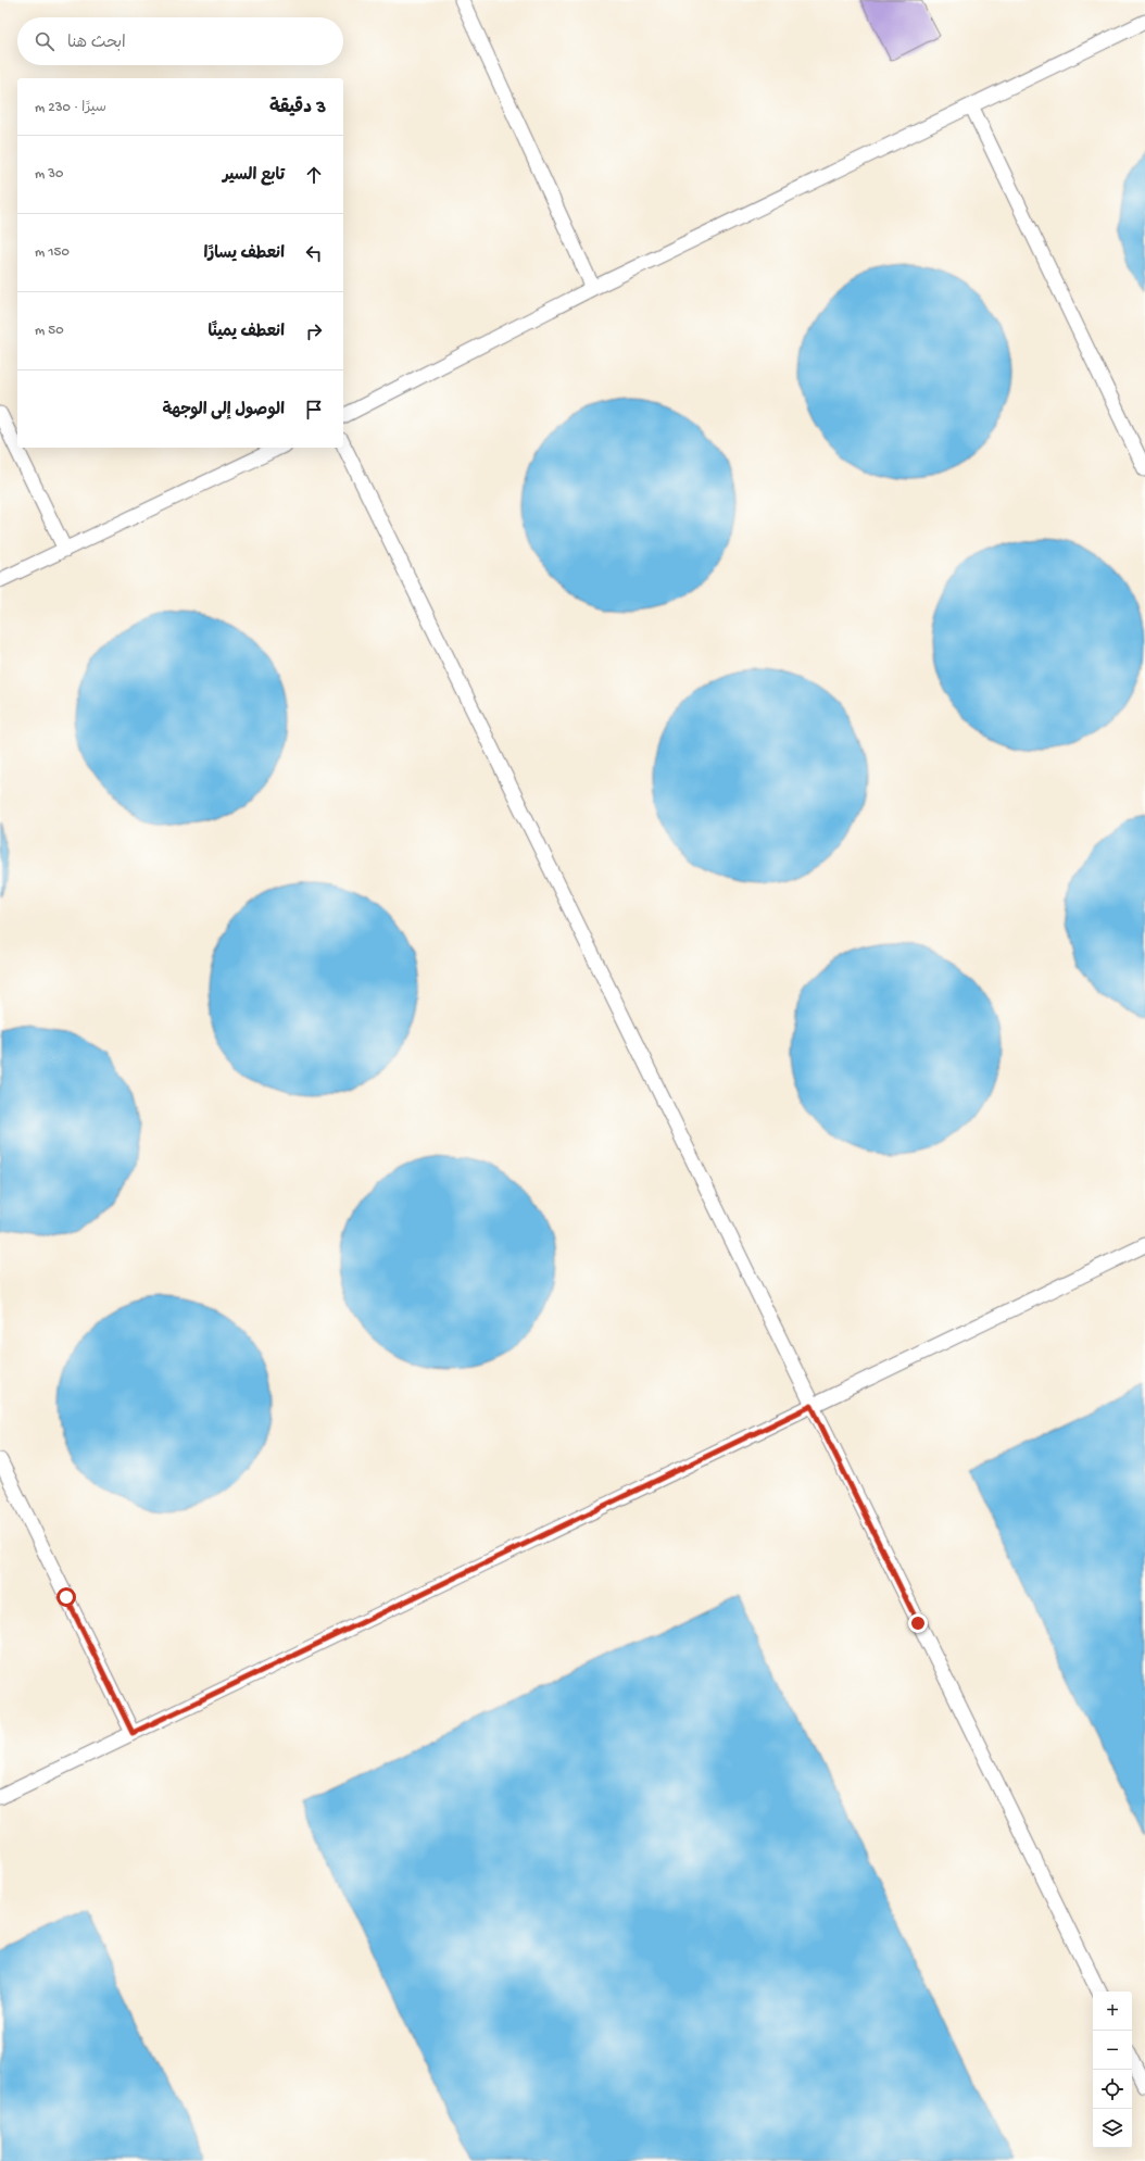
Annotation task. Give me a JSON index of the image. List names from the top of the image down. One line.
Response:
{"page":{"search":"ابحث هنا","heading":["3 دقيقة","سيرًا · 230 m"],"list":[["تابع السير","30 m"],["انعطف يسارًا","150 m"],["انعطف يمينًا","50 m"],"الوصول إلى الوجهة"],"map_buttons":["+","−"]}}
